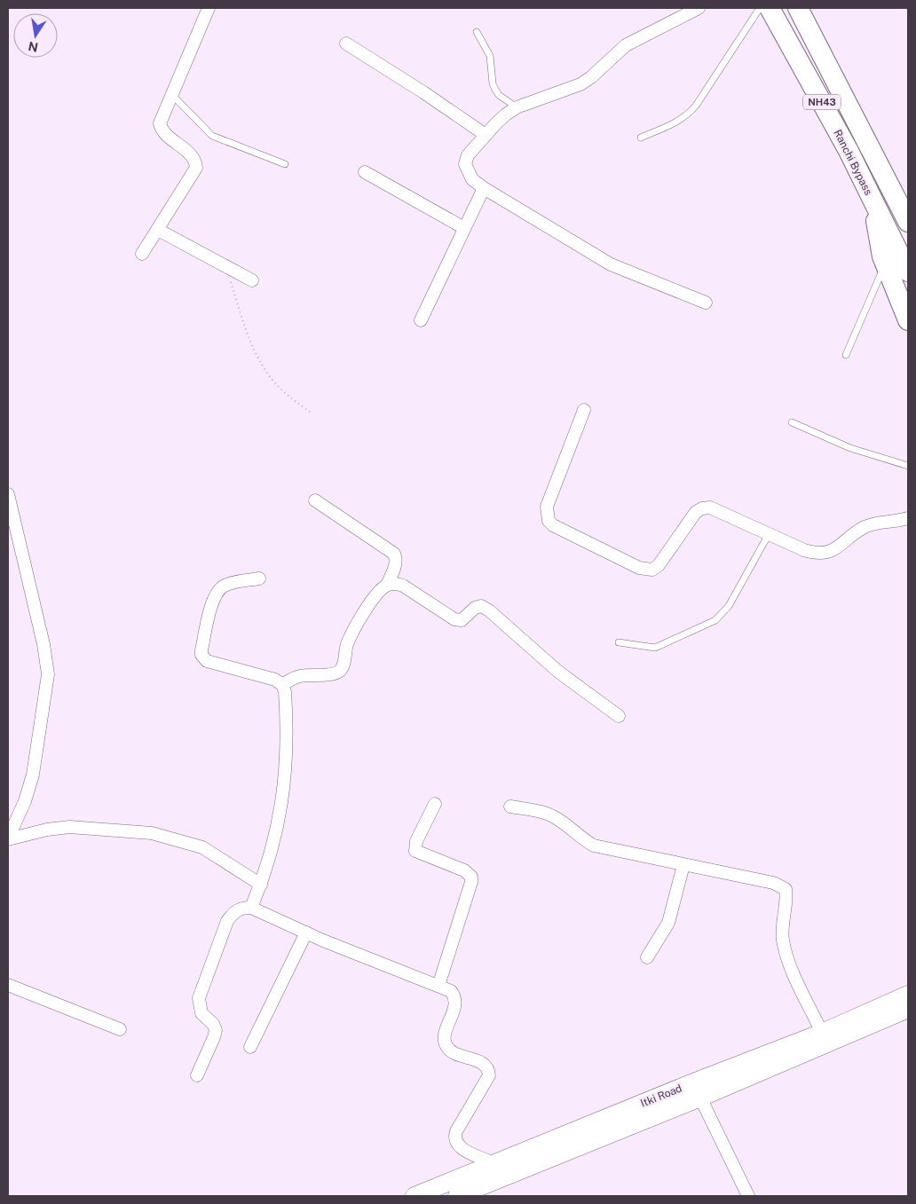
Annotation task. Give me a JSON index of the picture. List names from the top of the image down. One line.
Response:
{"streets":{"highway":["NH43","Ranchi Bypass"],"main road":["Itki Road"]},"crossings":[["NH43","Ranchi Bypass"]],"north":"bottom"}
